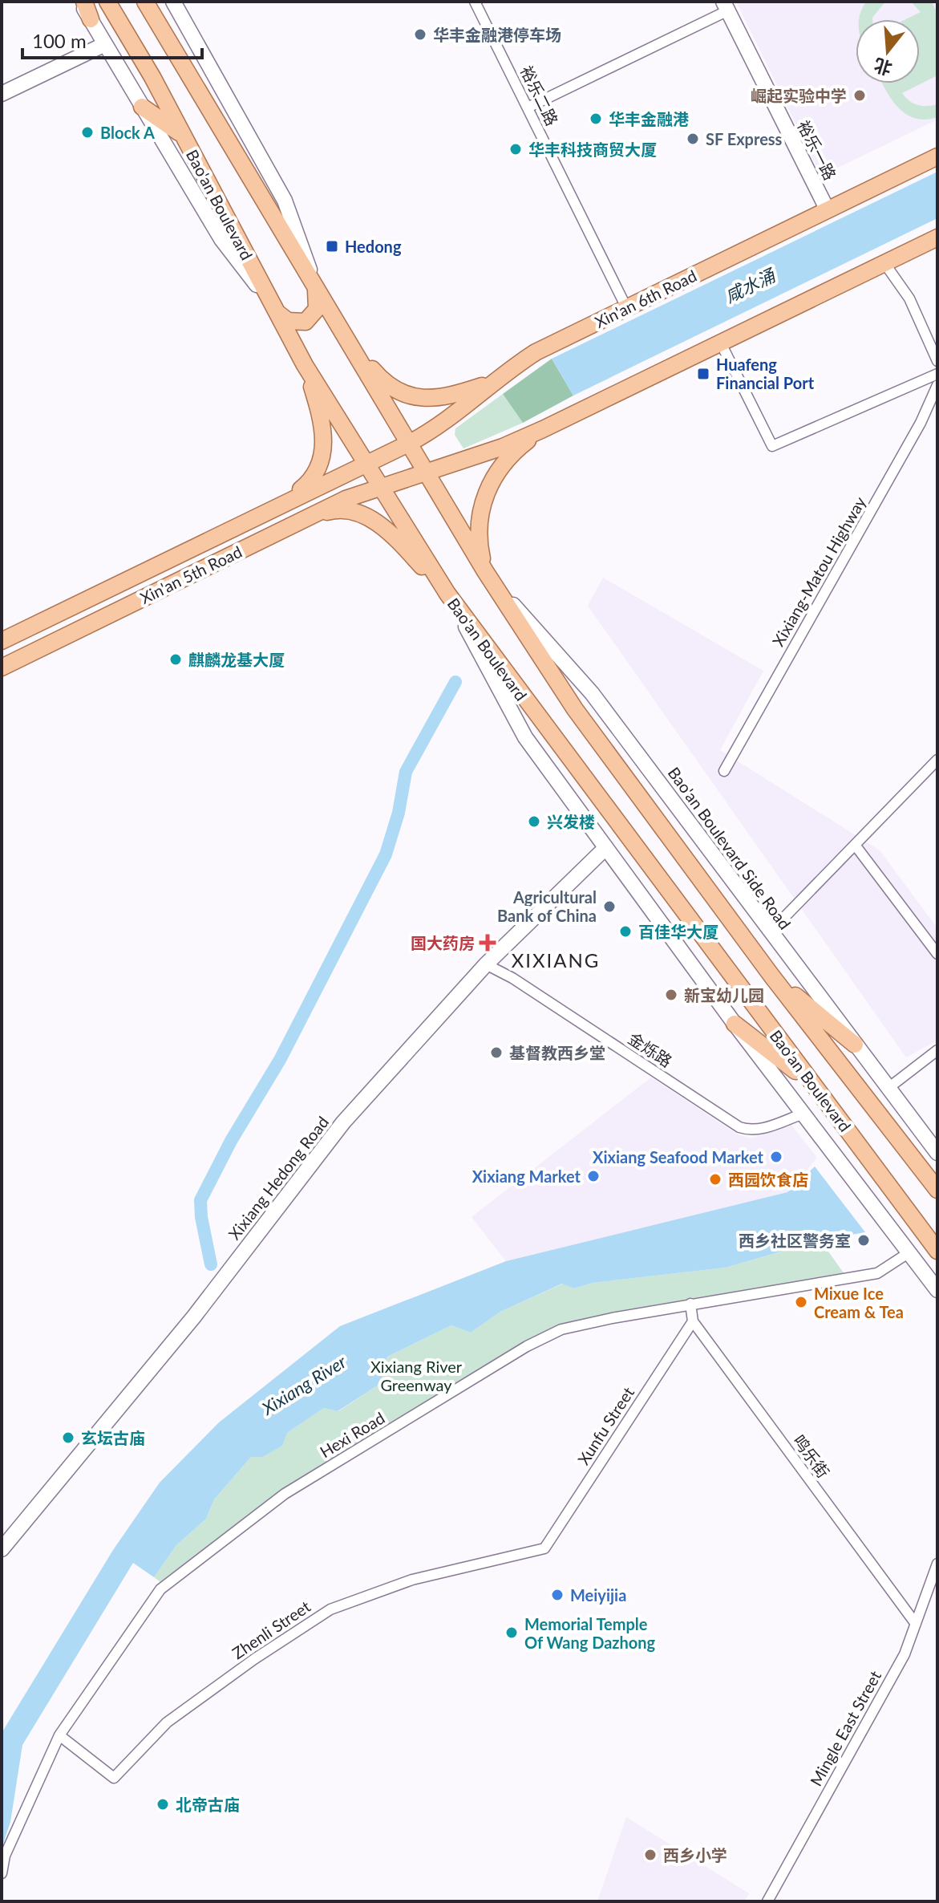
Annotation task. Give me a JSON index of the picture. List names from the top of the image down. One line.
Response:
{"streets":{"main road":["裕乐一路","Bao'an Boulevard","Xin'an 6th Road","Xin'an 5th Road","Bao'an Boulevard Side Road","Xixiang Hedong Road"],"street":["裕乐二路","Xixiang-Matou Highway","金烁路","Xunfu Street","Hexi Road","鸣乐街","Zhenli Street","Mingle East Street"]},"crossings":[["裕乐二路","Xin'an 6th Road"],["裕乐一路","Xin'an 6th Road"],["Bao'an Boulevard","Xin'an 6th Road"],["Bao'an Boulevard","Xin'an 5th Road"],["Bao'an Boulevard","Bao'an Boulevard Side Road"],["Xin'an 6th Road","Xin'an 5th Road"],["金烁路","Xixiang Hedong Road"],["Xunfu Street","鸣乐街"],["Xunfu Street","Zhenli Street"],["Hexi Road","鸣乐街"],["Hexi Road","Zhenli Street"],["鸣乐街","Mingle East Street"]],"districts":["XIXIANG"],"water":["咸水涌","Xixiang River"],"parks":["Xixiang River Greenway"],"places":{"other":["华丰金融港停车场","崛起实验中学","华丰金融港","Block A","SF Express","华丰科技商贸大厦","麒麟龙基大厦","兴发楼","Agricultural Bank of China","百佳华大厦","新宝幼儿园","基督教西乡堂","Xixiang Seafood Market","Xixiang Market","西园饮食店","西乡社区警务室","Mixue Ice Cream & Tea","玄坛古庙","Meiyijia","Memorial Temple Of Wang Dazhong","北帝古庙","西乡小学"],"transit":["Hedong","Huafeng Financial Port"],"health":["国大药房"]},"scale_bar":"100 m","north":"bottom"}
